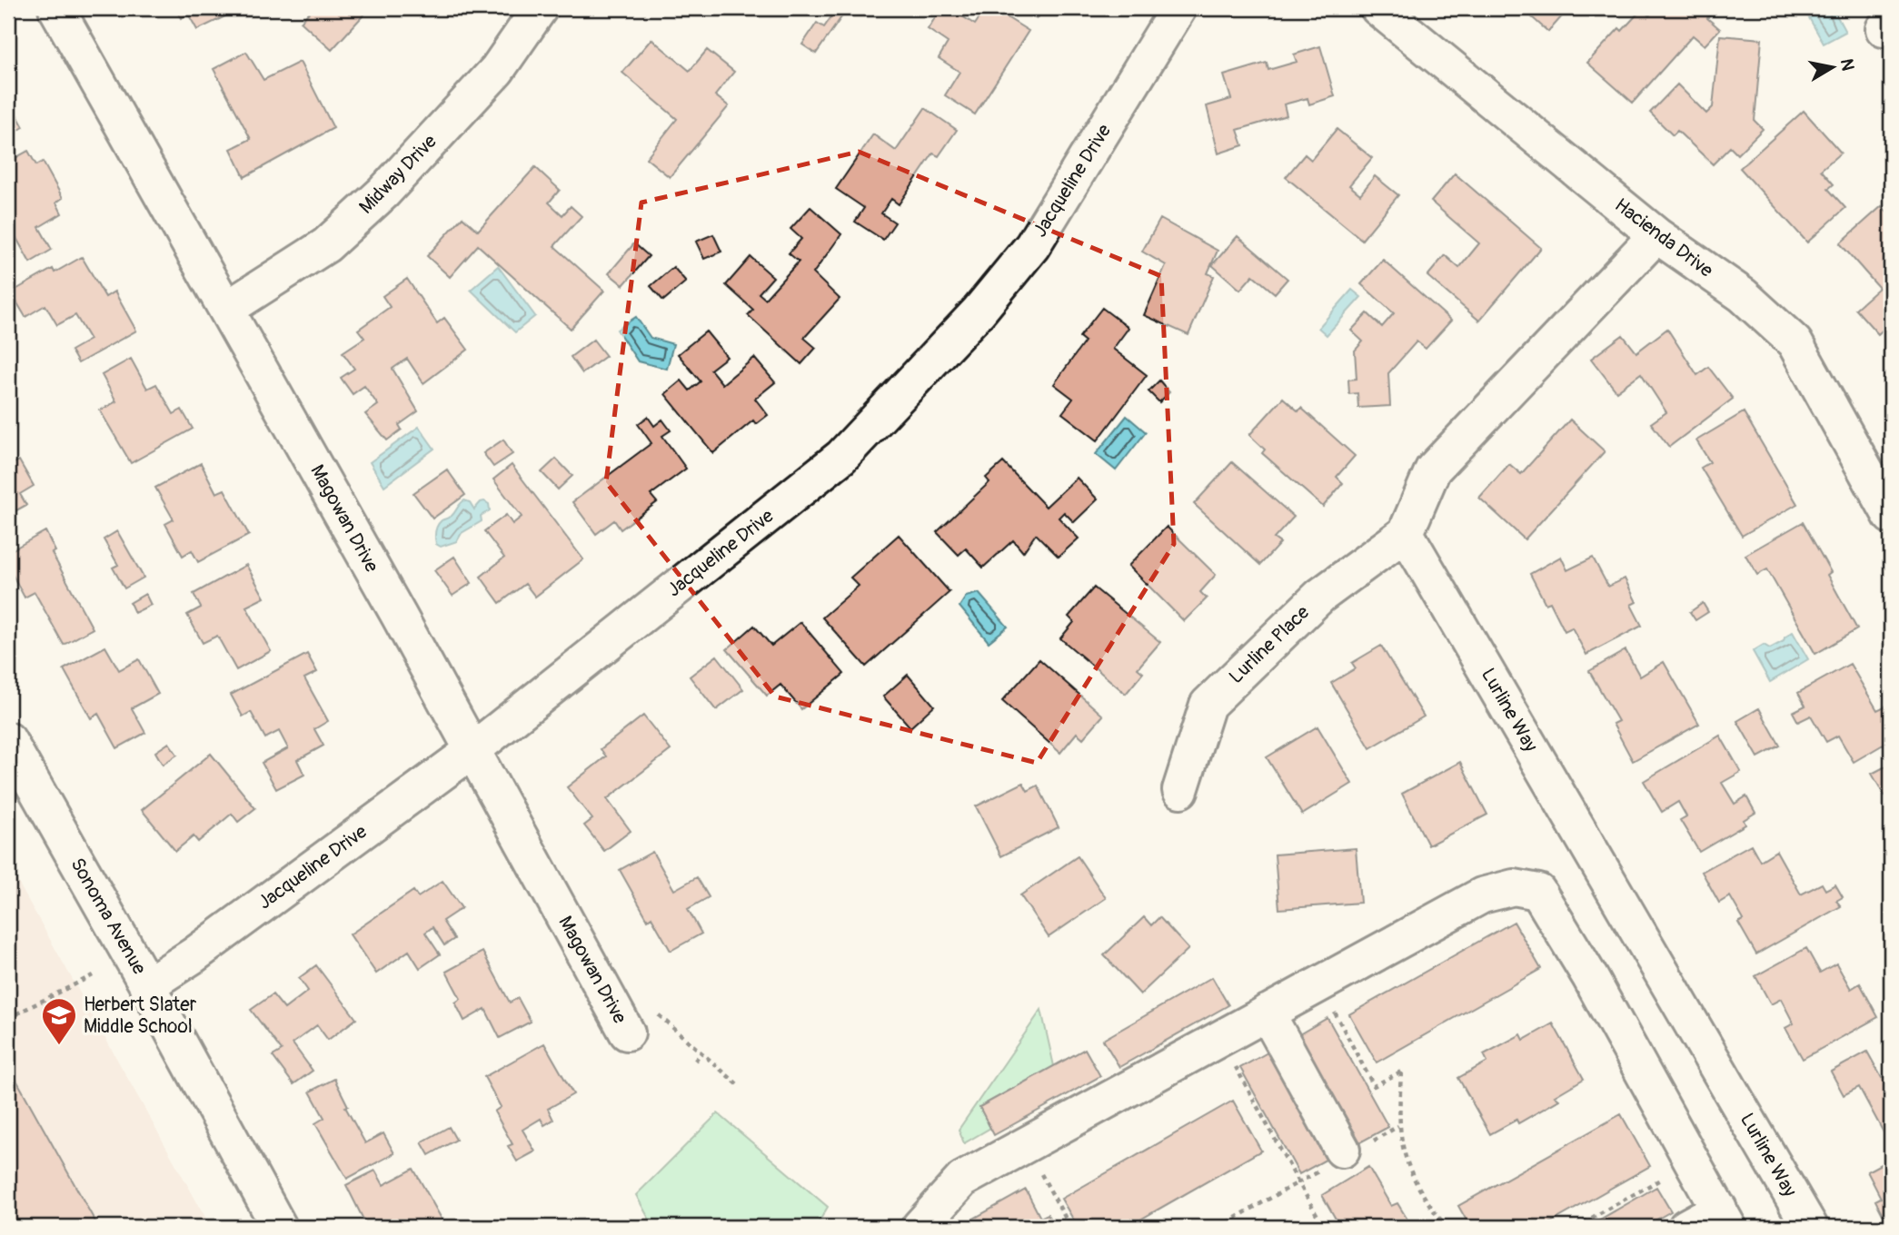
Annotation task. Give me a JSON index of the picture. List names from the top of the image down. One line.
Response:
{"streets":{"street":["Midway Drive","Jacqueline Drive","Hacienda Drive","Magowan Drive","Lurline Place","Lurline Way","Sonoma Avenue"]},"crossings":[["Midway Drive","Magowan Drive"],["Jacqueline Drive","Magowan Drive"],["Jacqueline Drive","Sonoma Avenue"],["Lurline Place","Lurline Way"]],"places":{"school or university":["Herbert Slater Middle School"]},"north":"right"}
